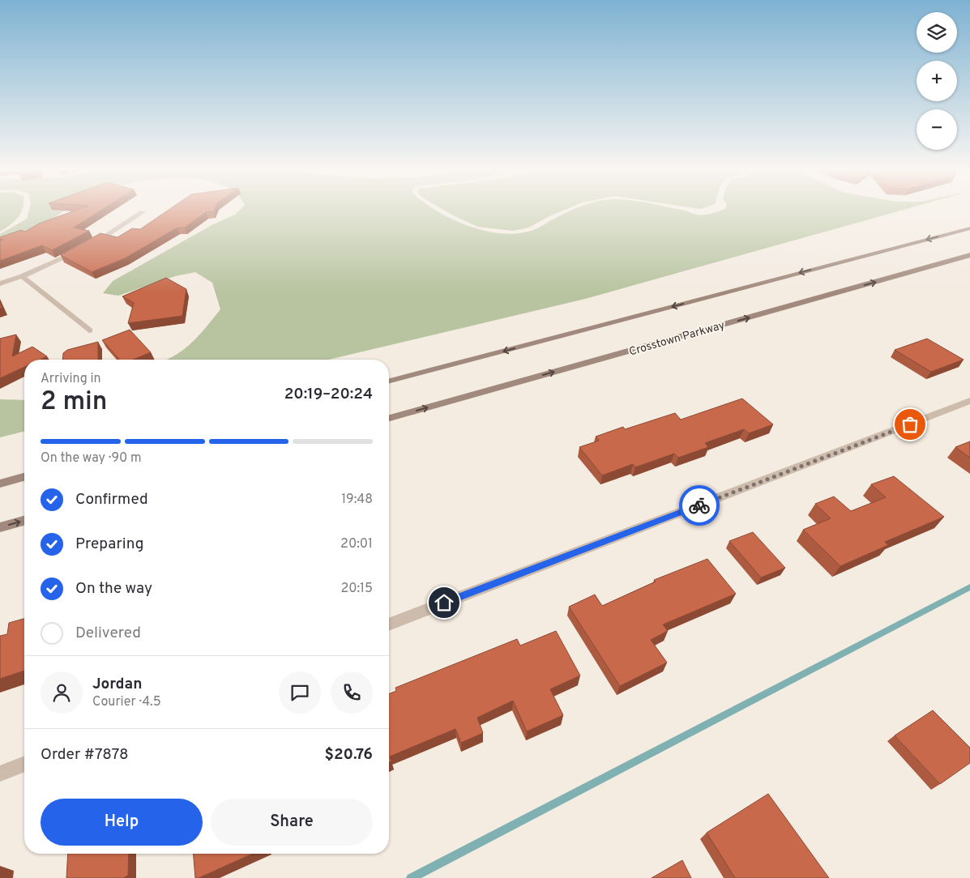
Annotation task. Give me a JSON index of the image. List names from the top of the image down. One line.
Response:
{"streets":{"main road":["Crosstown Parkway"]},"page":{"map_buttons":["+","−"],"heading":["2 min","Arriving in","20:19–20:24"],"panel":["Jordan","Courier · 4.5","Order #7878","$20.76"],"bar":"On the way · 90 m","list":[["Confirmed","19:48"],["Preparing","20:01"],["On the way","20:15"],"Delivered"],"buttons":["Help","Share"]}}
